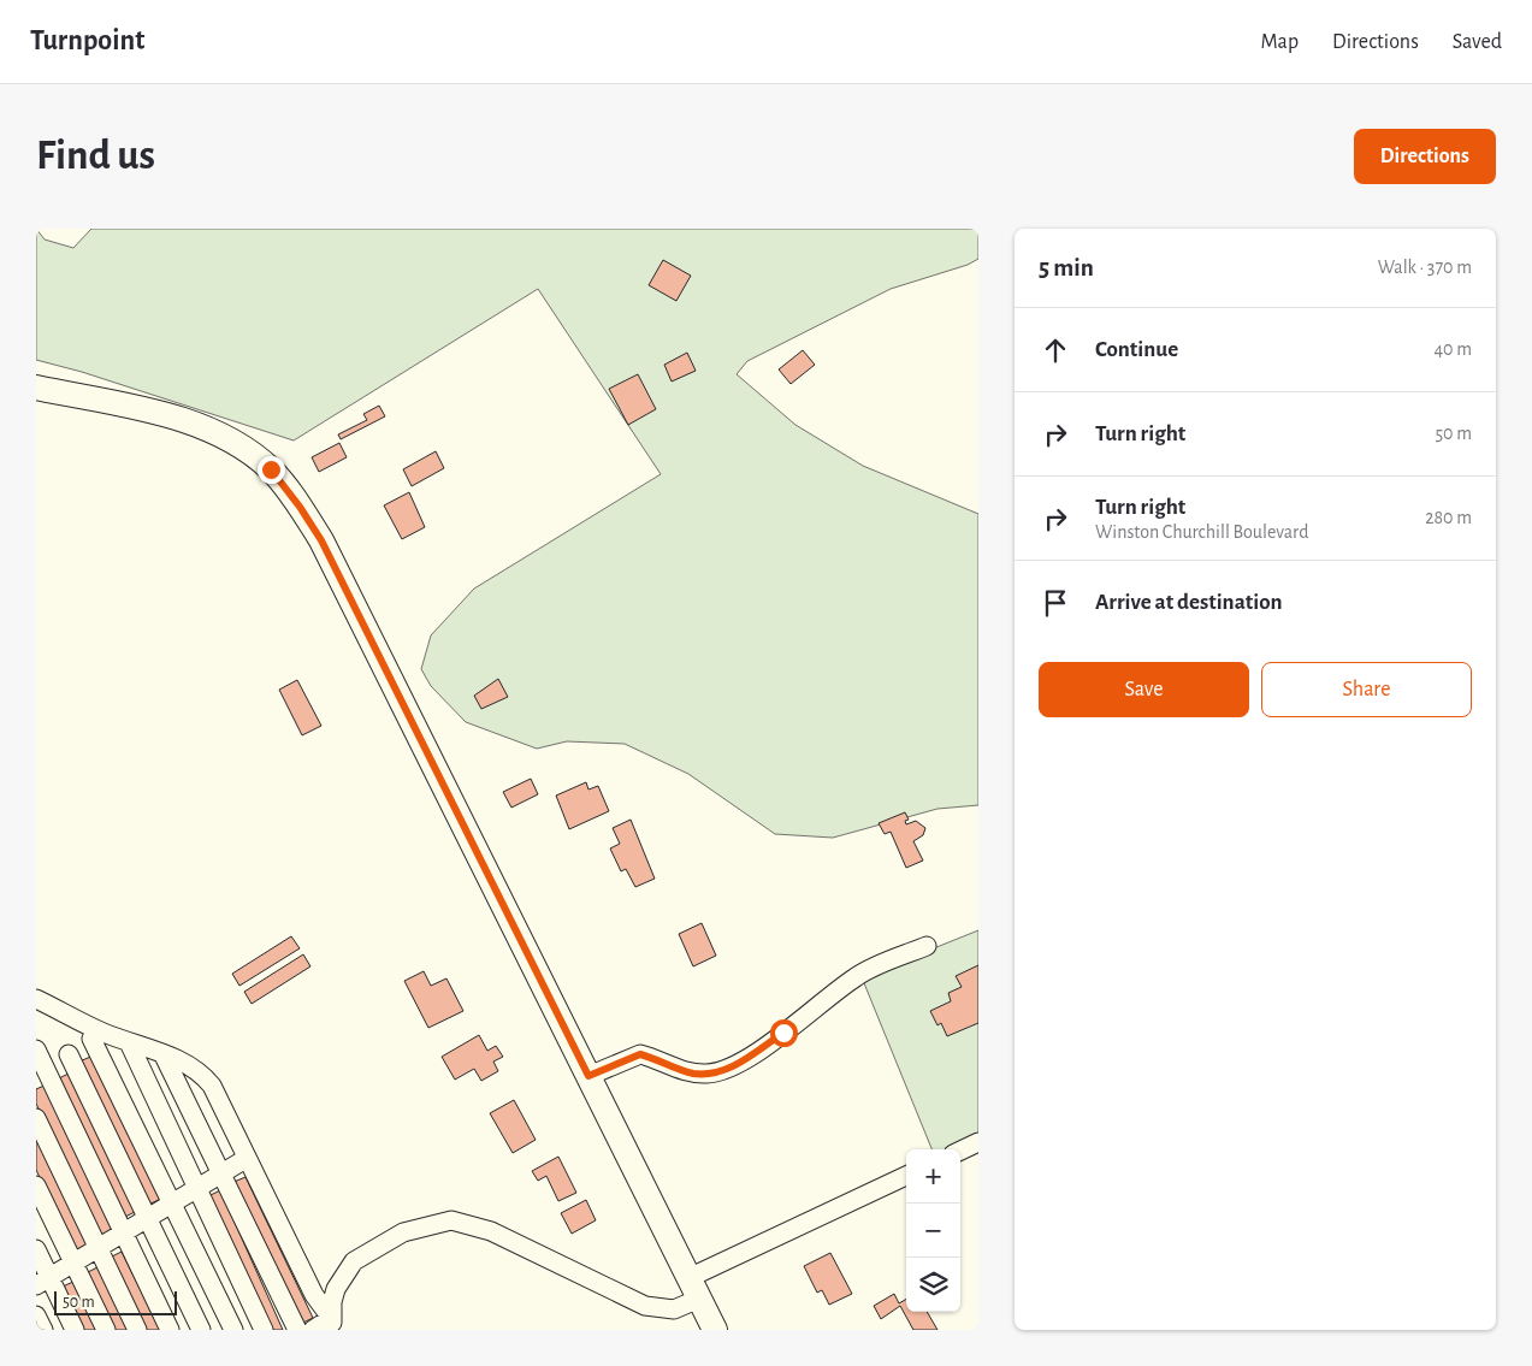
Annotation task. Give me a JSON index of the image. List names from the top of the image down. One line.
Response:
{"scale_bar":"50 m","page":{"header":"Turnpoint","nav":["Map","Directions","Saved"],"buttons":["Directions",["Save","Share"]],"title":"Find us","heading":["5 min","Walk · 370 m"],"list":[["Continue","40 m"],["Turn right","50 m"],["Turn right","Winston Churchill Boulevard","280 m"],"Arrive at destination"],"map_buttons":["+","−"],"scale":"50 m"}}
